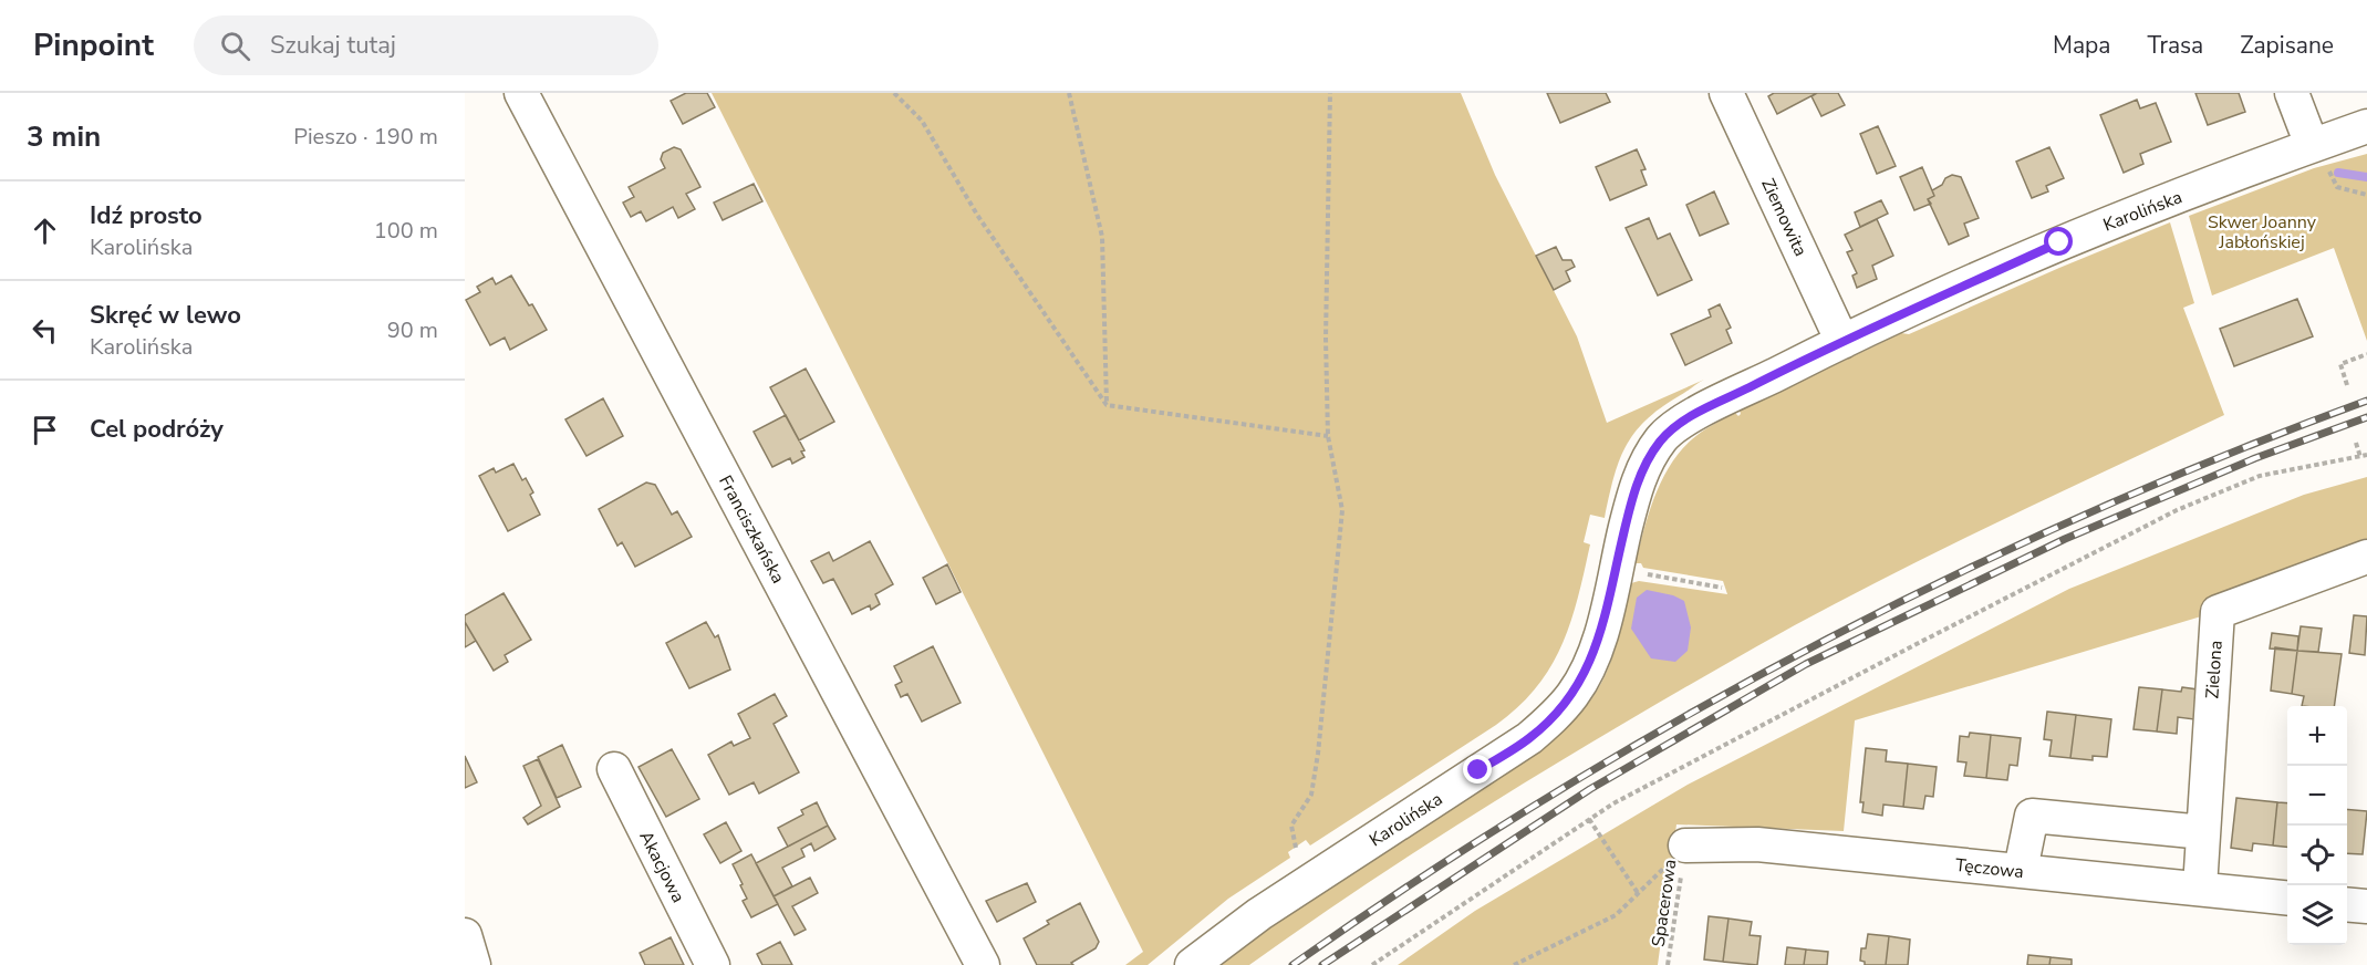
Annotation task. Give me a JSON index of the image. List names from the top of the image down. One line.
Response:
{"streets":{"street":["Karolińska","Ziemowita","Franciszkańska","Zielona","Akacjowa","Tęczowa"],"path":["Spacerowa"]},"crossings":[["Karolińska","Ziemowita"],["Zielona","Tęczowa"],["Tęczowa","Spacerowa"]],"parks":["Skwer Joanny Jabłońskiej"],"page":{"header":"Pinpoint","search":"Szukaj tutaj","nav":["Mapa","Trasa","Zapisane"],"heading":["3 min","Pieszo · 190 m"],"list":[["Idź prosto","Karolińska","100 m"],["Skręć w lewo","Karolińska","90 m"],"Cel podróży"],"map_buttons":["+","−"]}}
